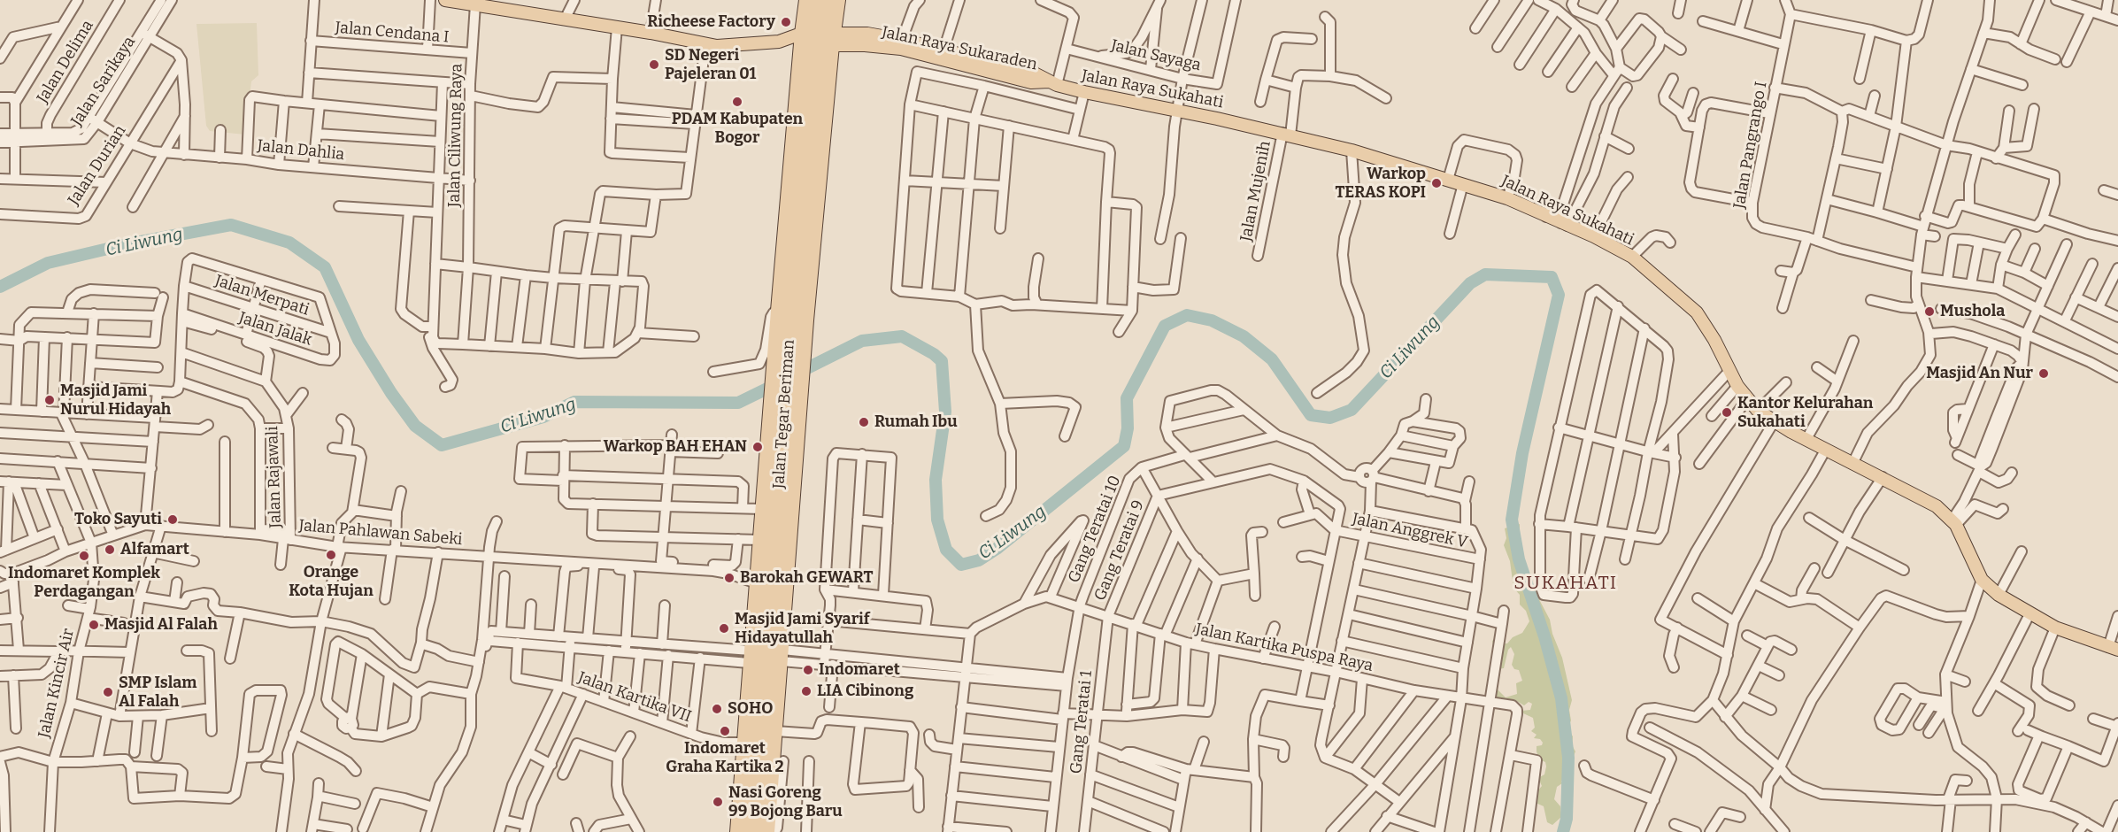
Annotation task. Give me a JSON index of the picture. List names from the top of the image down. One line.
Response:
{"streets":{"main road":["Jalan Raya Sukaraden","Jalan Raya Sukahati","Jalan Tegar Beriman"],"street":["Jalan Cendana I","Jalan Sayaga","Jalan Delima","Jalan Sarikaya","Jalan Ciliwung Raya","Jalan Pangrango I","Jalan Dahlia","Jalan Durian","Jalan Mujenih","Jalan Merpati","Jalan Jalak","Jalan Rajawali","Gang Teratai 10","Jalan Anggrek V","Jalan Pahlawan Sabeki","Gang Teratai 9","Jalan Kartika Puspa Raya","Jalan Kincir Air","Jalan Kartika VII","Gang Teratai 1"]},"crossings":[["Jalan Cendana I","Jalan Ciliwung Raya"],["Jalan Raya Sukaraden","Jalan Raya Sukahati"],["Jalan Raya Sukaraden","Jalan Tegar Beriman"],["Jalan Delima","Jalan Sarikaya"],["Jalan Sarikaya","Jalan Dahlia"],["Jalan Raya Sukahati","Jalan Mujenih"],["Jalan Ciliwung Raya","Jalan Dahlia"],["Jalan Dahlia","Jalan Durian"],["Jalan Merpati","Jalan Jalak"],["Jalan Tegar Beriman","Jalan Pahlawan Sabeki"],["Jalan Tegar Beriman","Jalan Kartika VII"],["Jalan Rajawali","Jalan Pahlawan Sabeki"],["Gang Teratai 10","Jalan Kartika Puspa Raya"],["Jalan Pahlawan Sabeki","Jalan Kincir Air"],["Gang Teratai 9","Jalan Kartika Puspa Raya"],["Gang Teratai 9","Gang Teratai 1"],["Jalan Kartika Puspa Raya","Gang Teratai 1"]],"districts":["SUKAHATI"],"water":["Ci Liwung"],"places":["Richeese Factory","SD Negeri Pajeleran 01","PDAM Kabupaten Bogor","Warkop TERAS KOPI","Mushola","Masjid An Nur","Masjid Jami Nurul Hidayah","Kantor Kelurahan Sukahati","Rumah Ibu","Warkop BAH EHAN","Toko Sayuti","Alfamart","Orange Kota Hujan","Indomaret Komplek Perdagangan","Barokah GEWART","Masjid Al Falah","Masjid Jami Syarif Hidayatullah","Indomaret","LIA Cibinong","SMP Islam Al Falah","SOHO","Indomaret Graha Kartika 2","Nasi Goreng 99 Bojong Baru"]}
